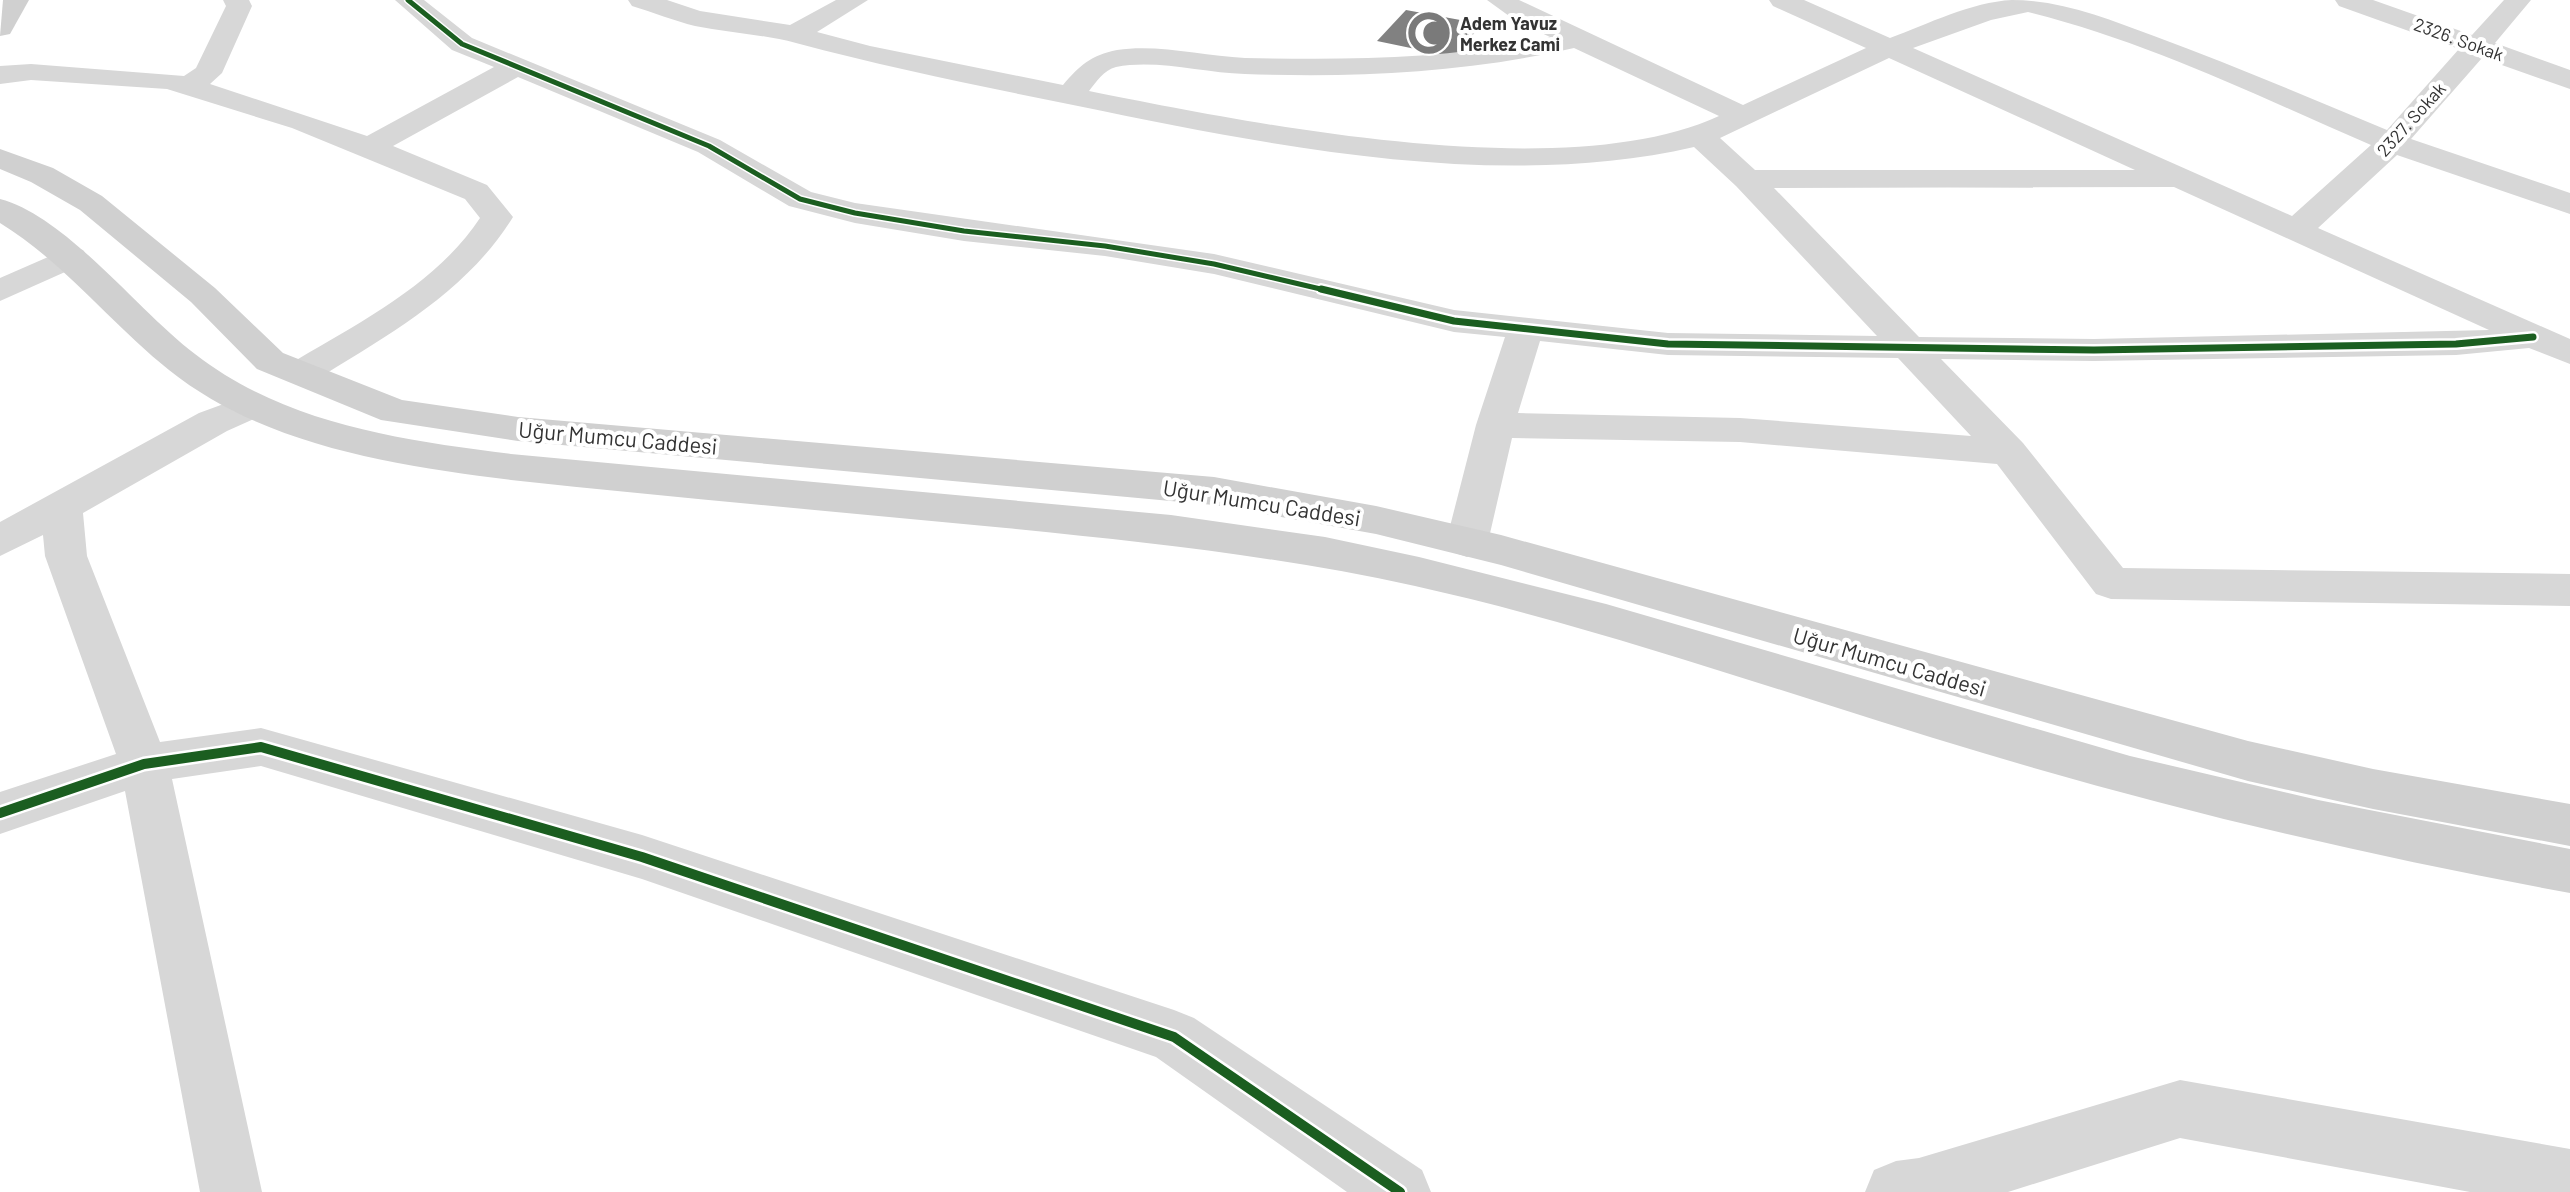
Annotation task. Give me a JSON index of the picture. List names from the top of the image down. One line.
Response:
{"streets":{"main road":["Uğur Mumcu Caddesi"],"street":["2326. Sokak","2327. Sokak"]},"crossings":[["2326. Sokak","2327. Sokak"]],"places":{"mosque":["Adem Yavuz Merkez Cami"]}}
